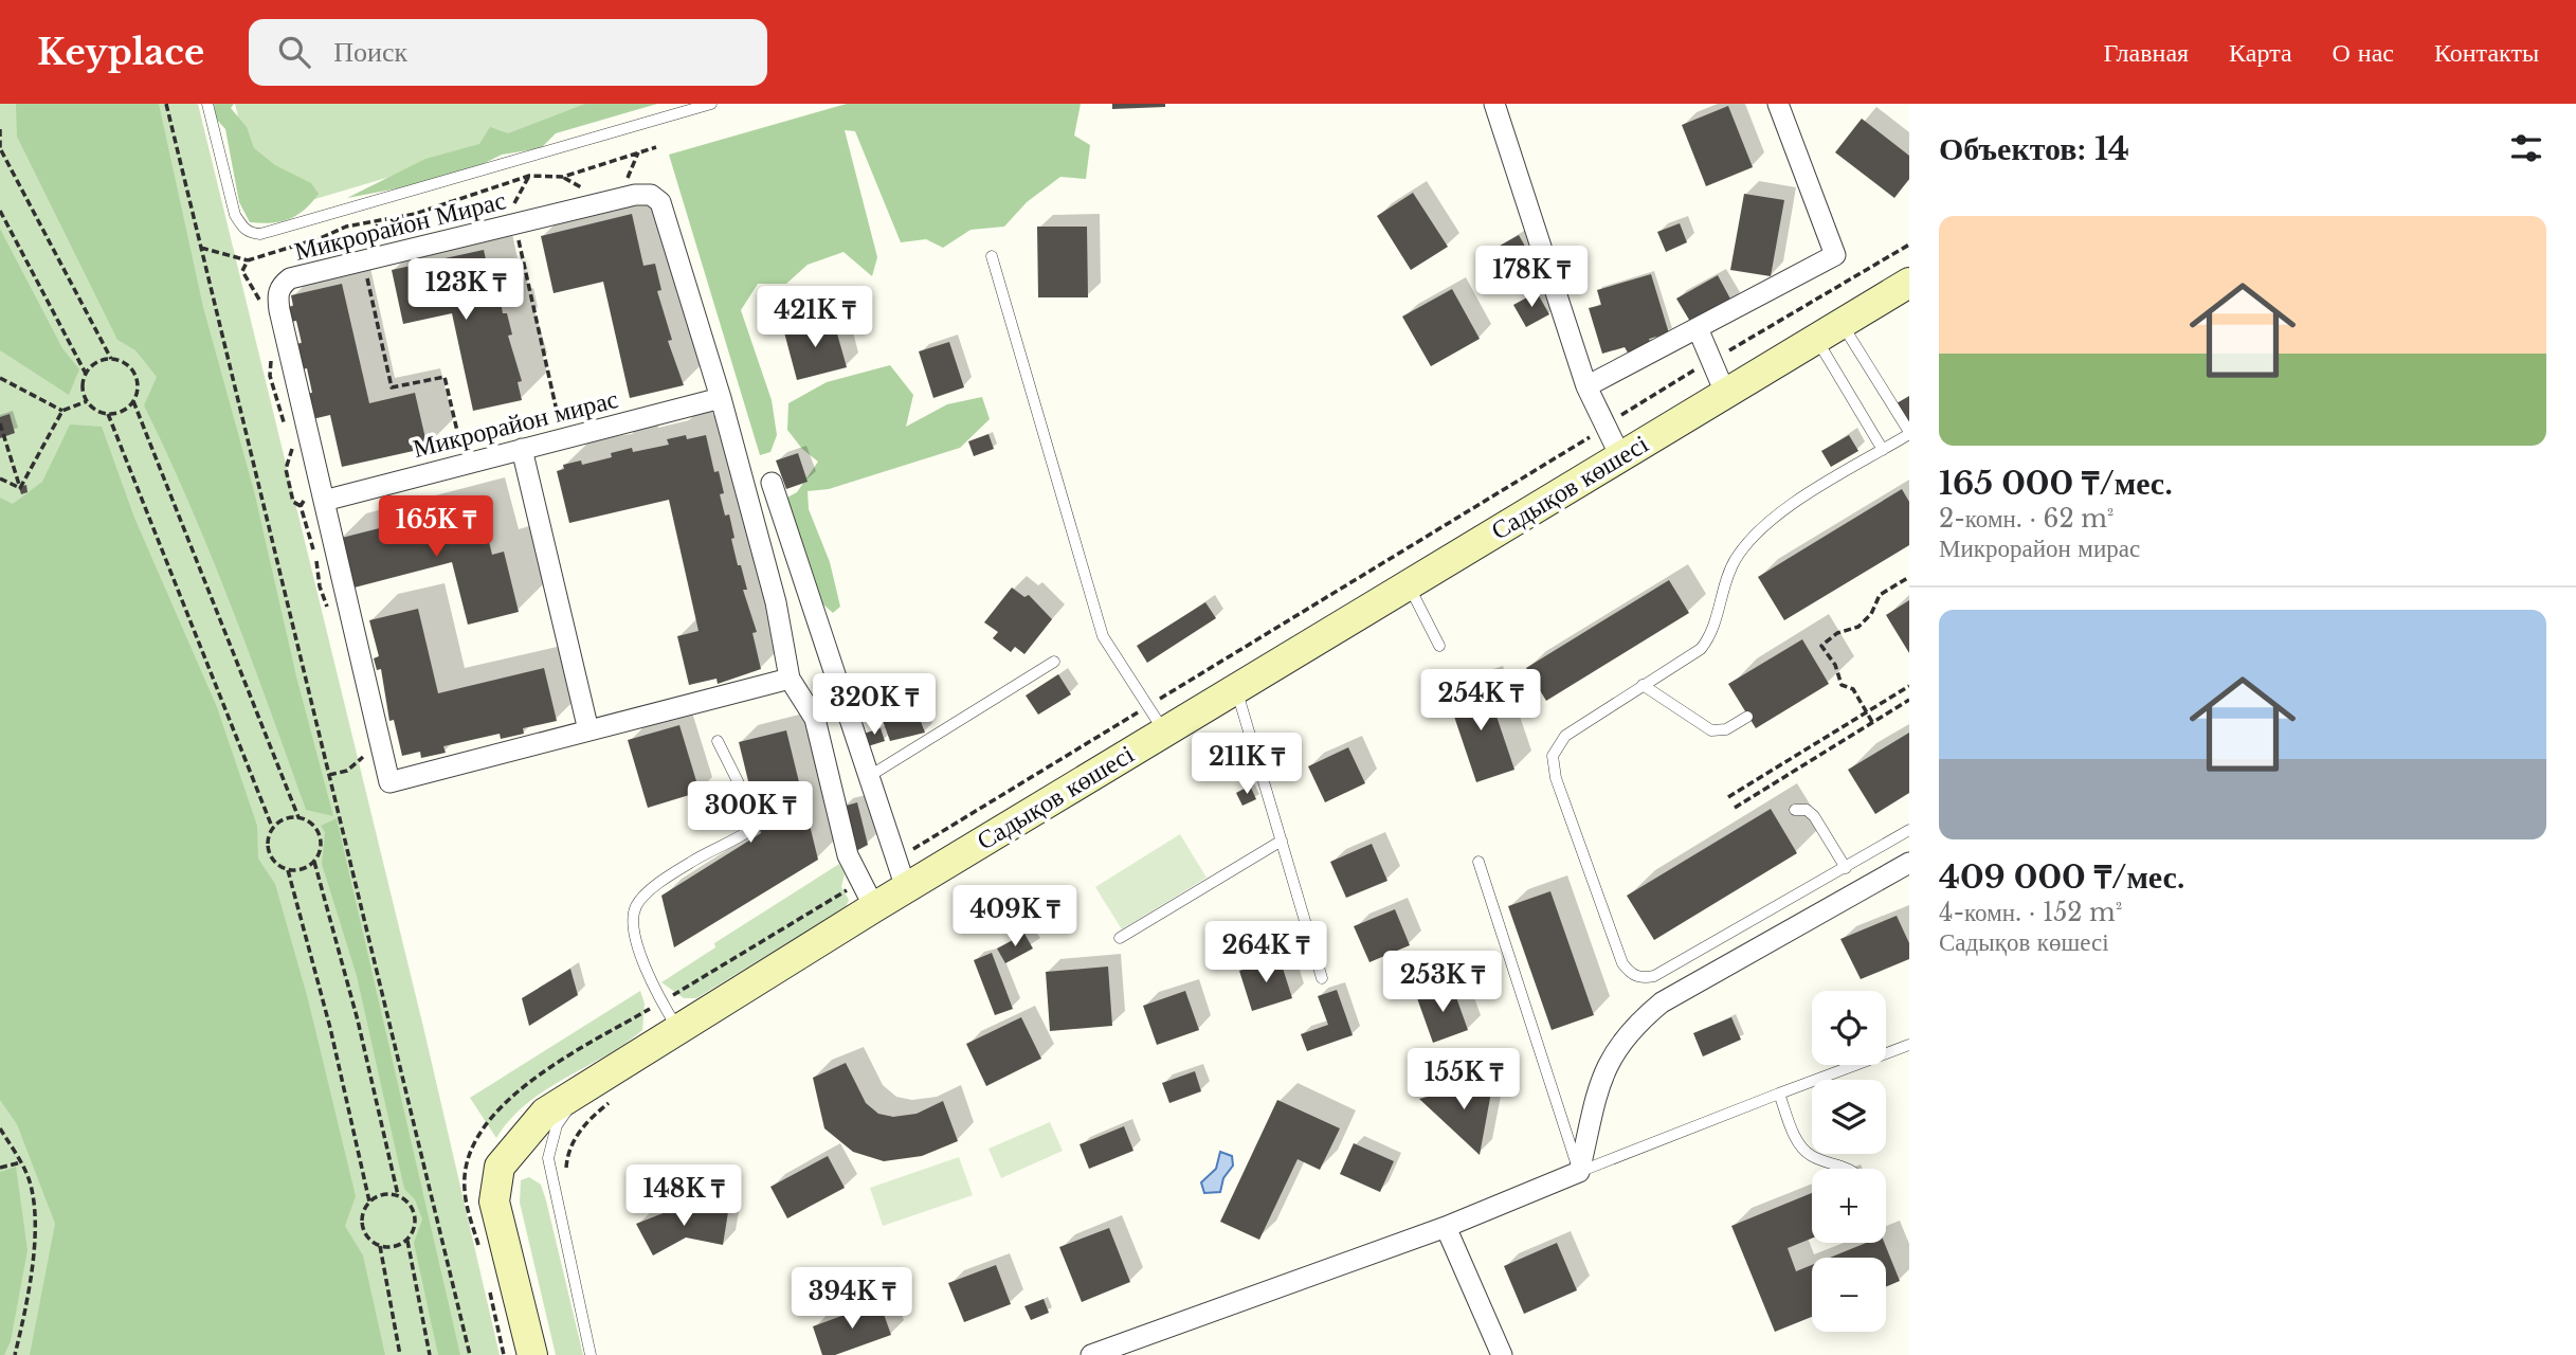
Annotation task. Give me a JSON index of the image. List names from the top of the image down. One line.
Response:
{"streets":{"street":["Микрорайон Мирас","Микрорайон мирас","Садықов көшесі"]},"crossings":[["Микрорайон Мирас","Микрорайон мирас"],["Микрорайон Мирас","Садықов көшесі"]],"page":{"header":"Keyplace","search":"Поиск","nav":["Главная","Карта","О нас","Контакты"],"heading":"Объектов: 14","list":[{"name":"165 000 ₸/мес.","note":"2-комн. · 62 m² · Микрорайон мирас"},{"name":"409 000 ₸/мес.","note":"4-комн. · 152 m² · Садықов көшесі"}],"price":["178K ₸","123K ₸","421K ₸","165K ₸","254K ₸","320K ₸","211K ₸","300K ₸","409K ₸","264K ₸","253K ₸","155K ₸","148K ₸","394K ₸"],"map_buttons":["+","−"]}}
